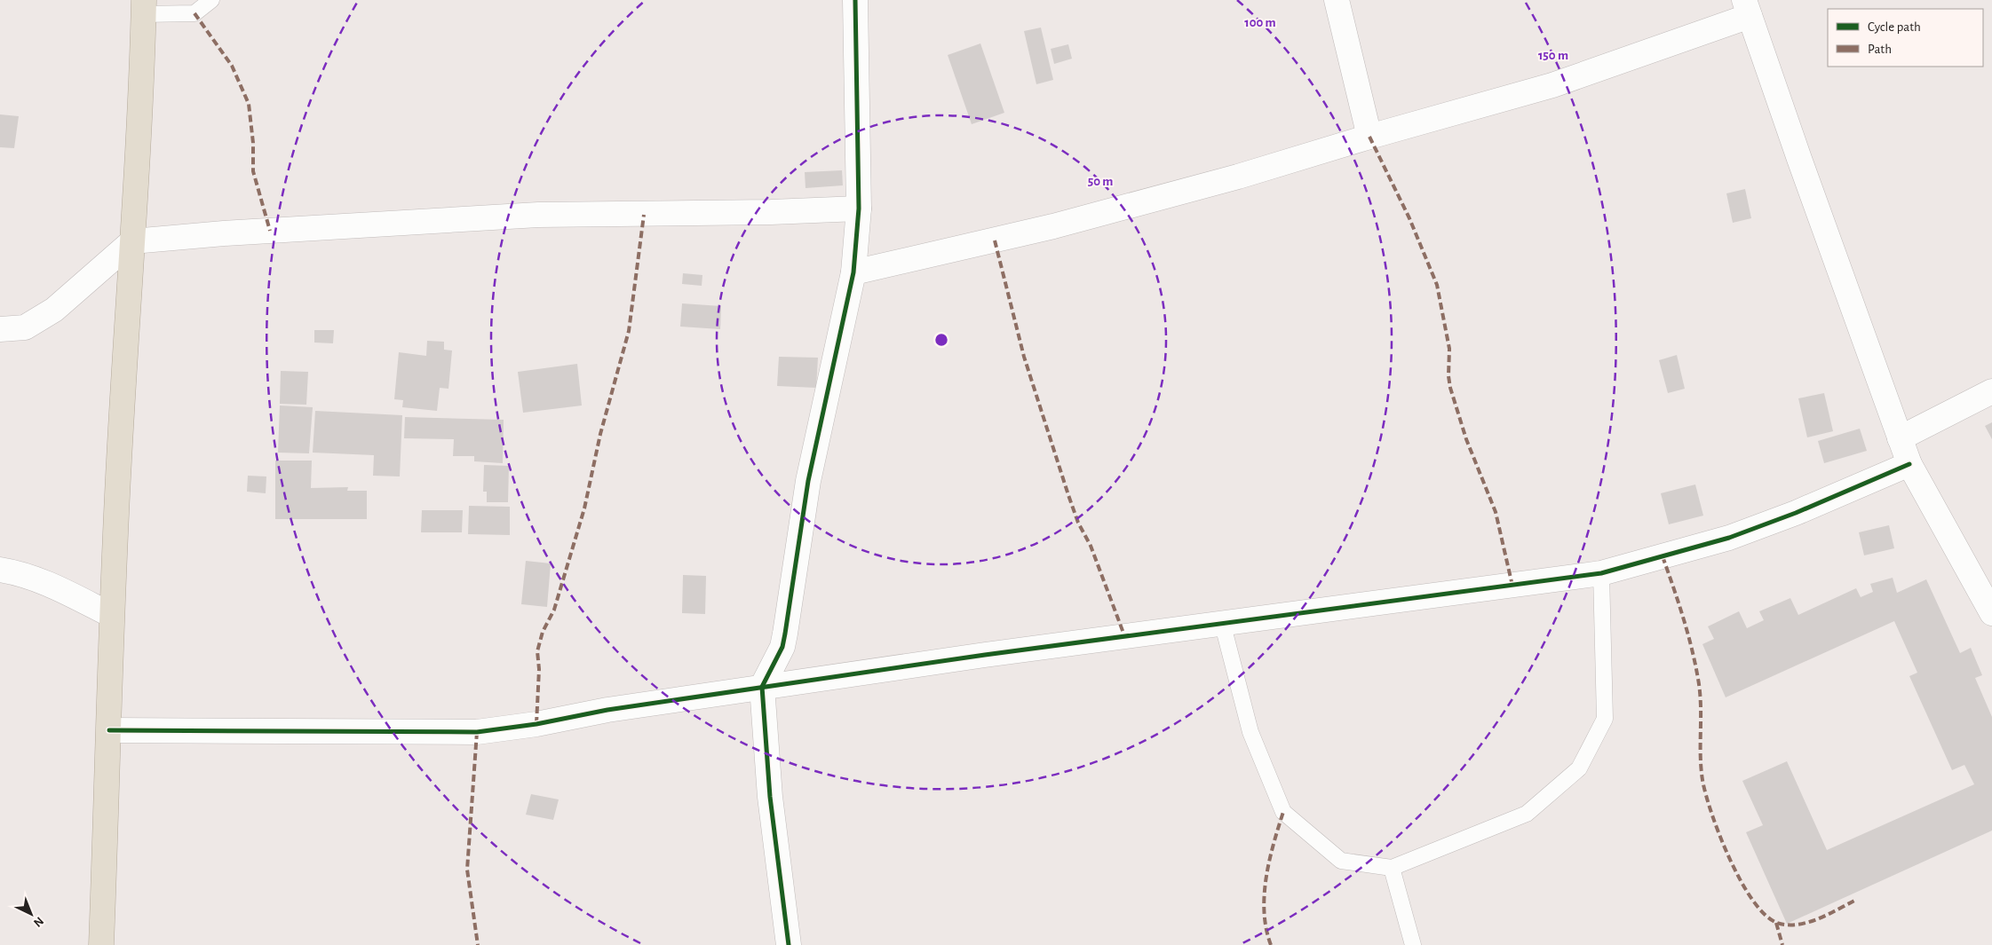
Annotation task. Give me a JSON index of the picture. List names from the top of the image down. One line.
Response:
{"legend":["Cycle path","Path"],"north":"bottom right","rings":["100 m","150 m","50 m"]}
